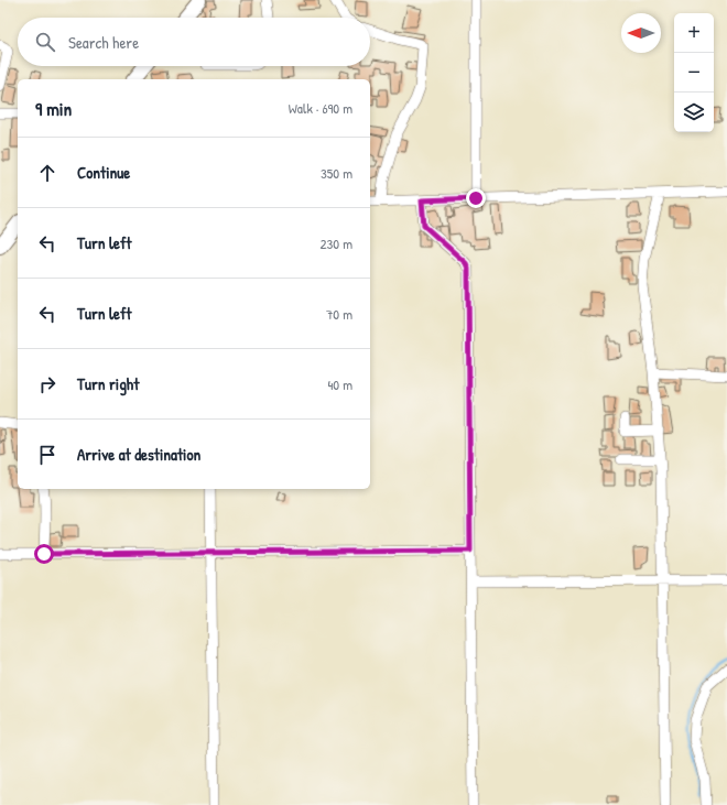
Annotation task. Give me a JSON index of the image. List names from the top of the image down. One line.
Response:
{"north":"left","page":{"map_buttons":["+","−"],"search":"Search here","heading":["9 min","Walk · 690 m"],"list":[["Continue","350 m"],["Turn left","230 m"],["Turn left","70 m"],["Turn right","40 m"],"Arrive at destination"]}}
